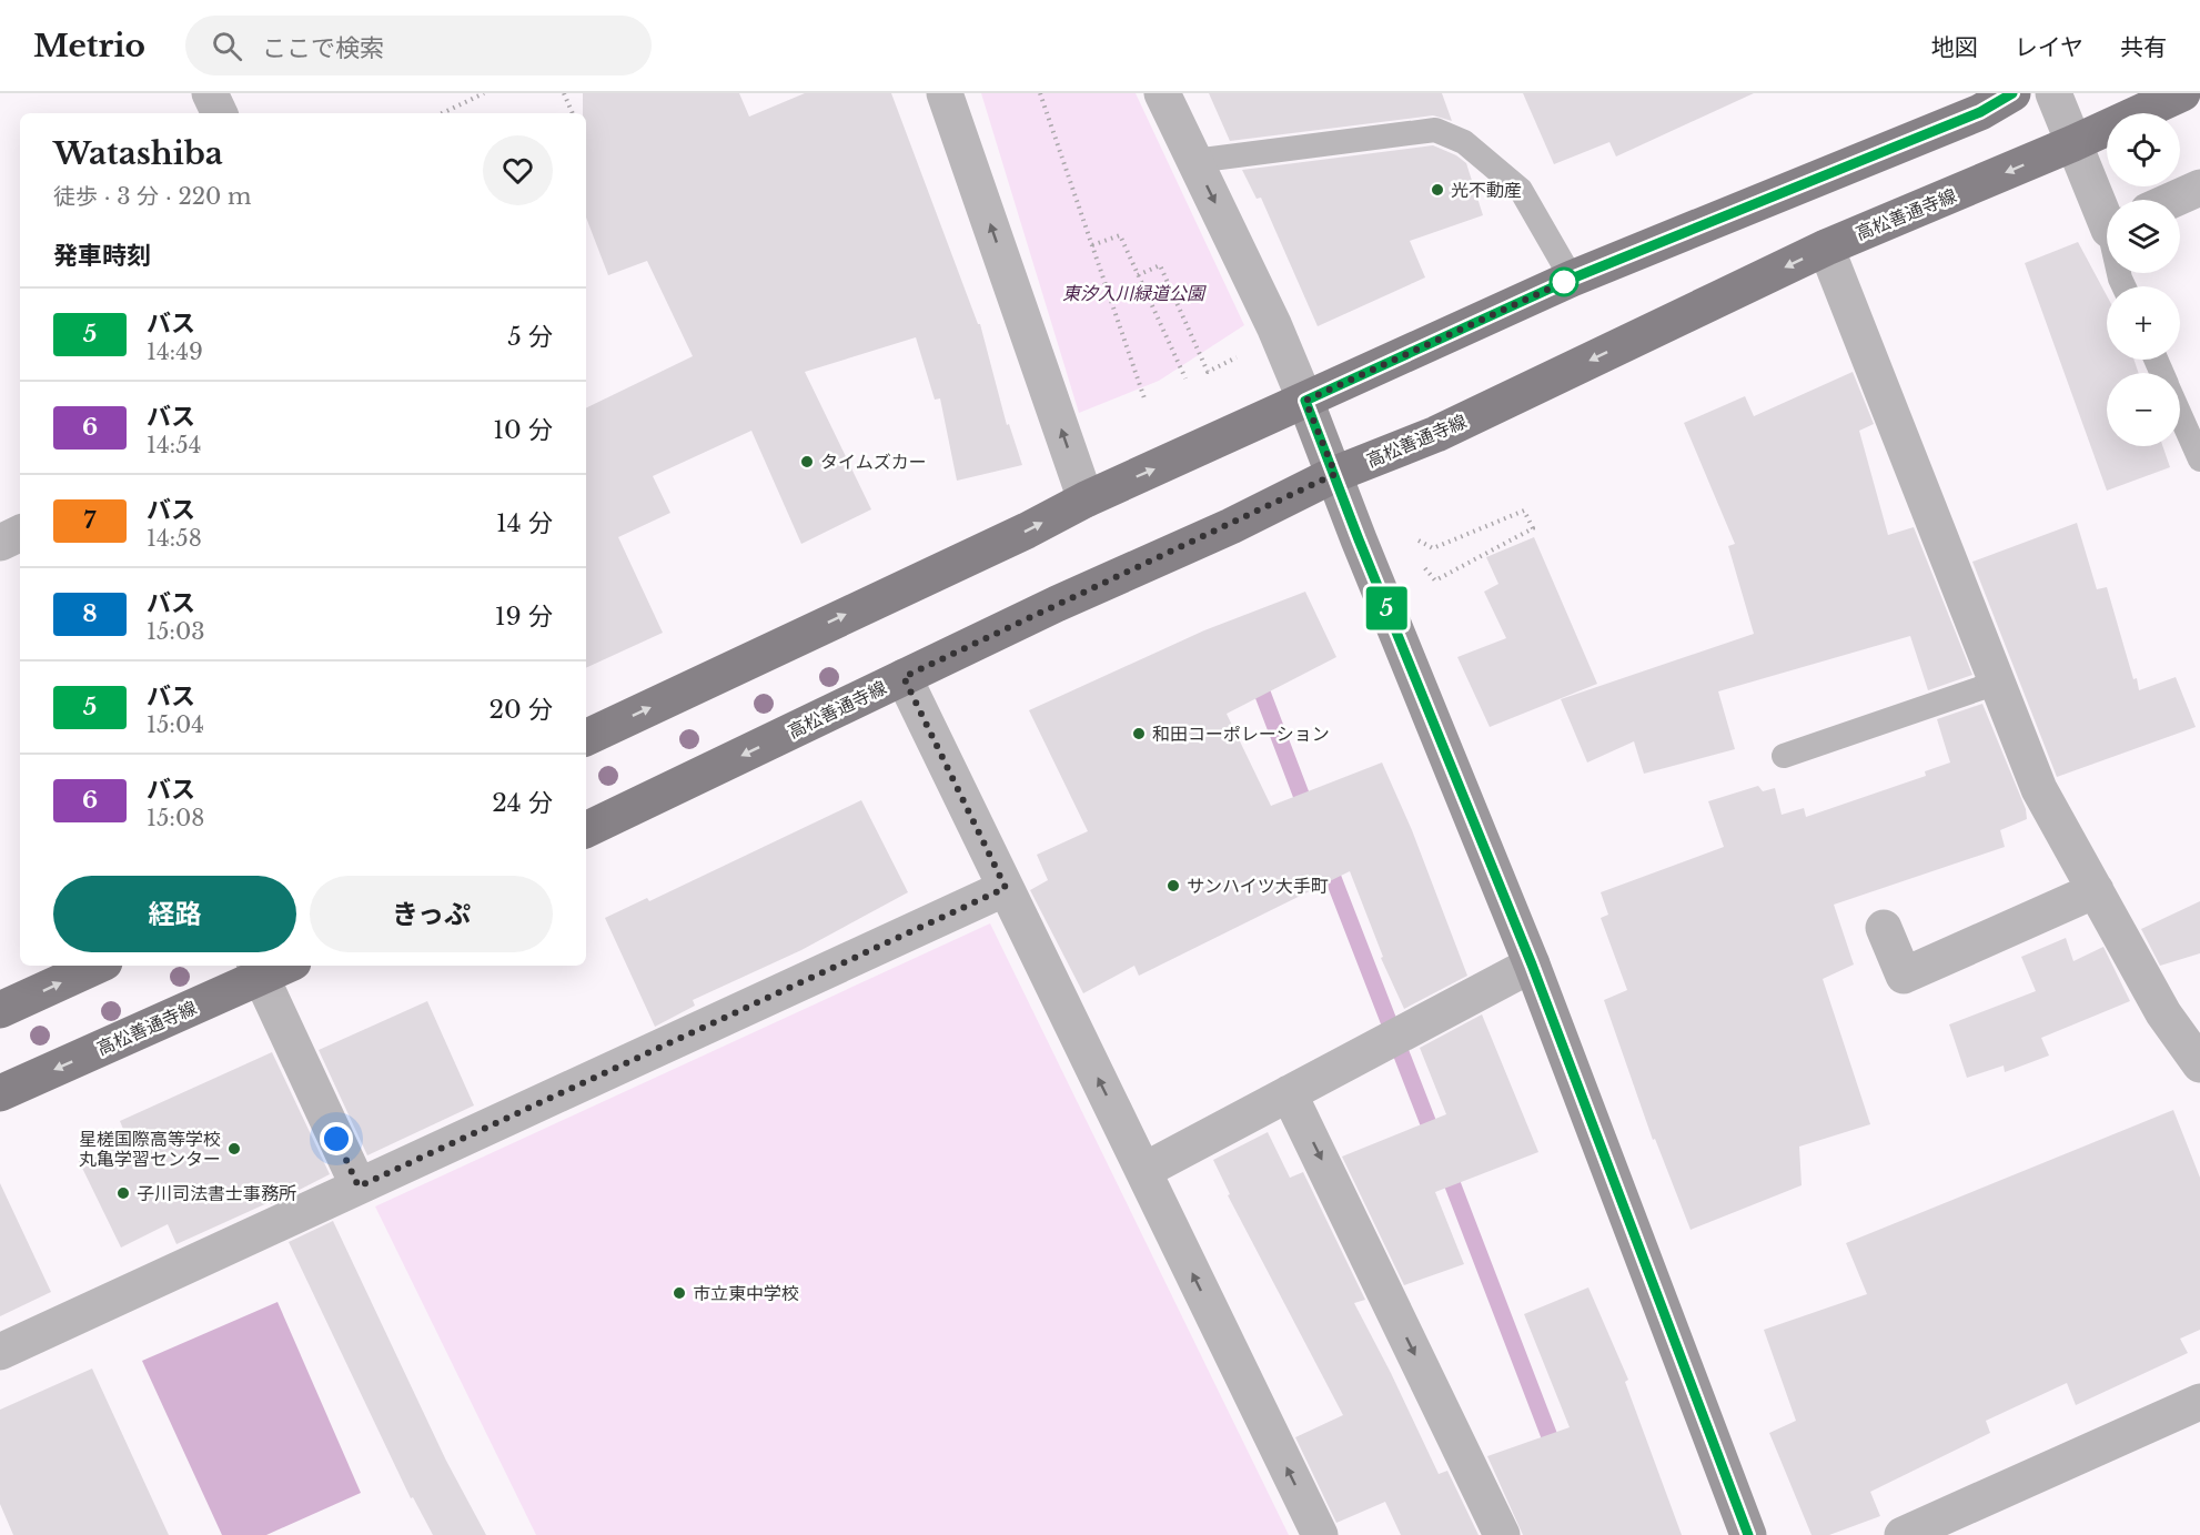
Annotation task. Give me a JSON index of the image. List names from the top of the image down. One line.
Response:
{"streets":{"main road":["高松善通寺線"]},"parks":["東汐入川緑道公園"],"places":["光不動産","タイムズカー","和田コーポレーション","サンハイツ大手町","星槎国際高等学校 丸亀学習センター","子川司法書士事務所","市立東中学校"],"lines":["bus line 5"],"page":{"header":"Metrio","search":"ここで検索","nav":["地図","レイヤ","共有"],"on_map":"5","map_buttons":["+","−"],"heading":[["Watashiba","徒歩 · 3 分 · 220 m"],"発車時刻"],"list":[{"mark":"5","name":"バス","note":"14:49","value":"5 分"},{"mark":"6","name":"バス","note":"14:54","value":"10 分"},{"mark":"7","name":"バス","note":"14:58","value":"14 分"},{"mark":"8","name":"バス","note":"15:03","value":"19 分"},{"mark":"5","name":"バス","note":"15:04","value":"20 分"},{"mark":"6","name":"バス","note":"15:08","value":"24 分"}],"buttons":["経路","きっぷ"]}}
